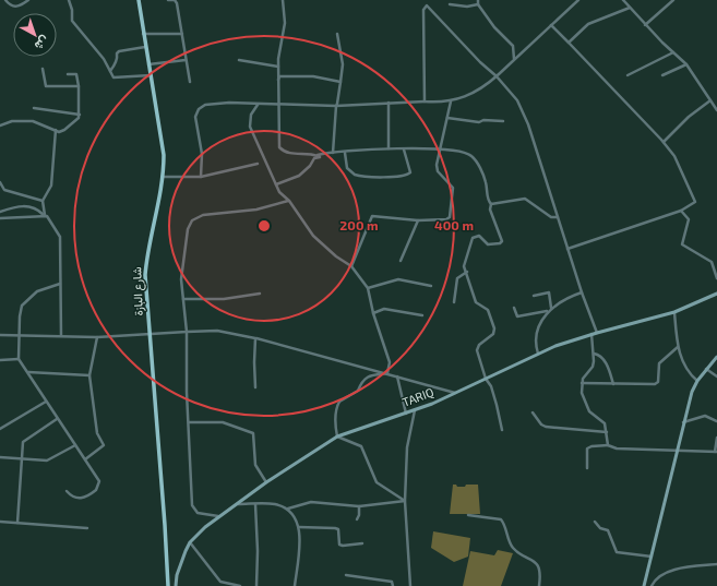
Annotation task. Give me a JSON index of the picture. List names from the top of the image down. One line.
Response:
{"streets":{"main road":["شارع البازة","TARIQ"]},"north":"bottom right","rings":["200 m","400 m"]}
